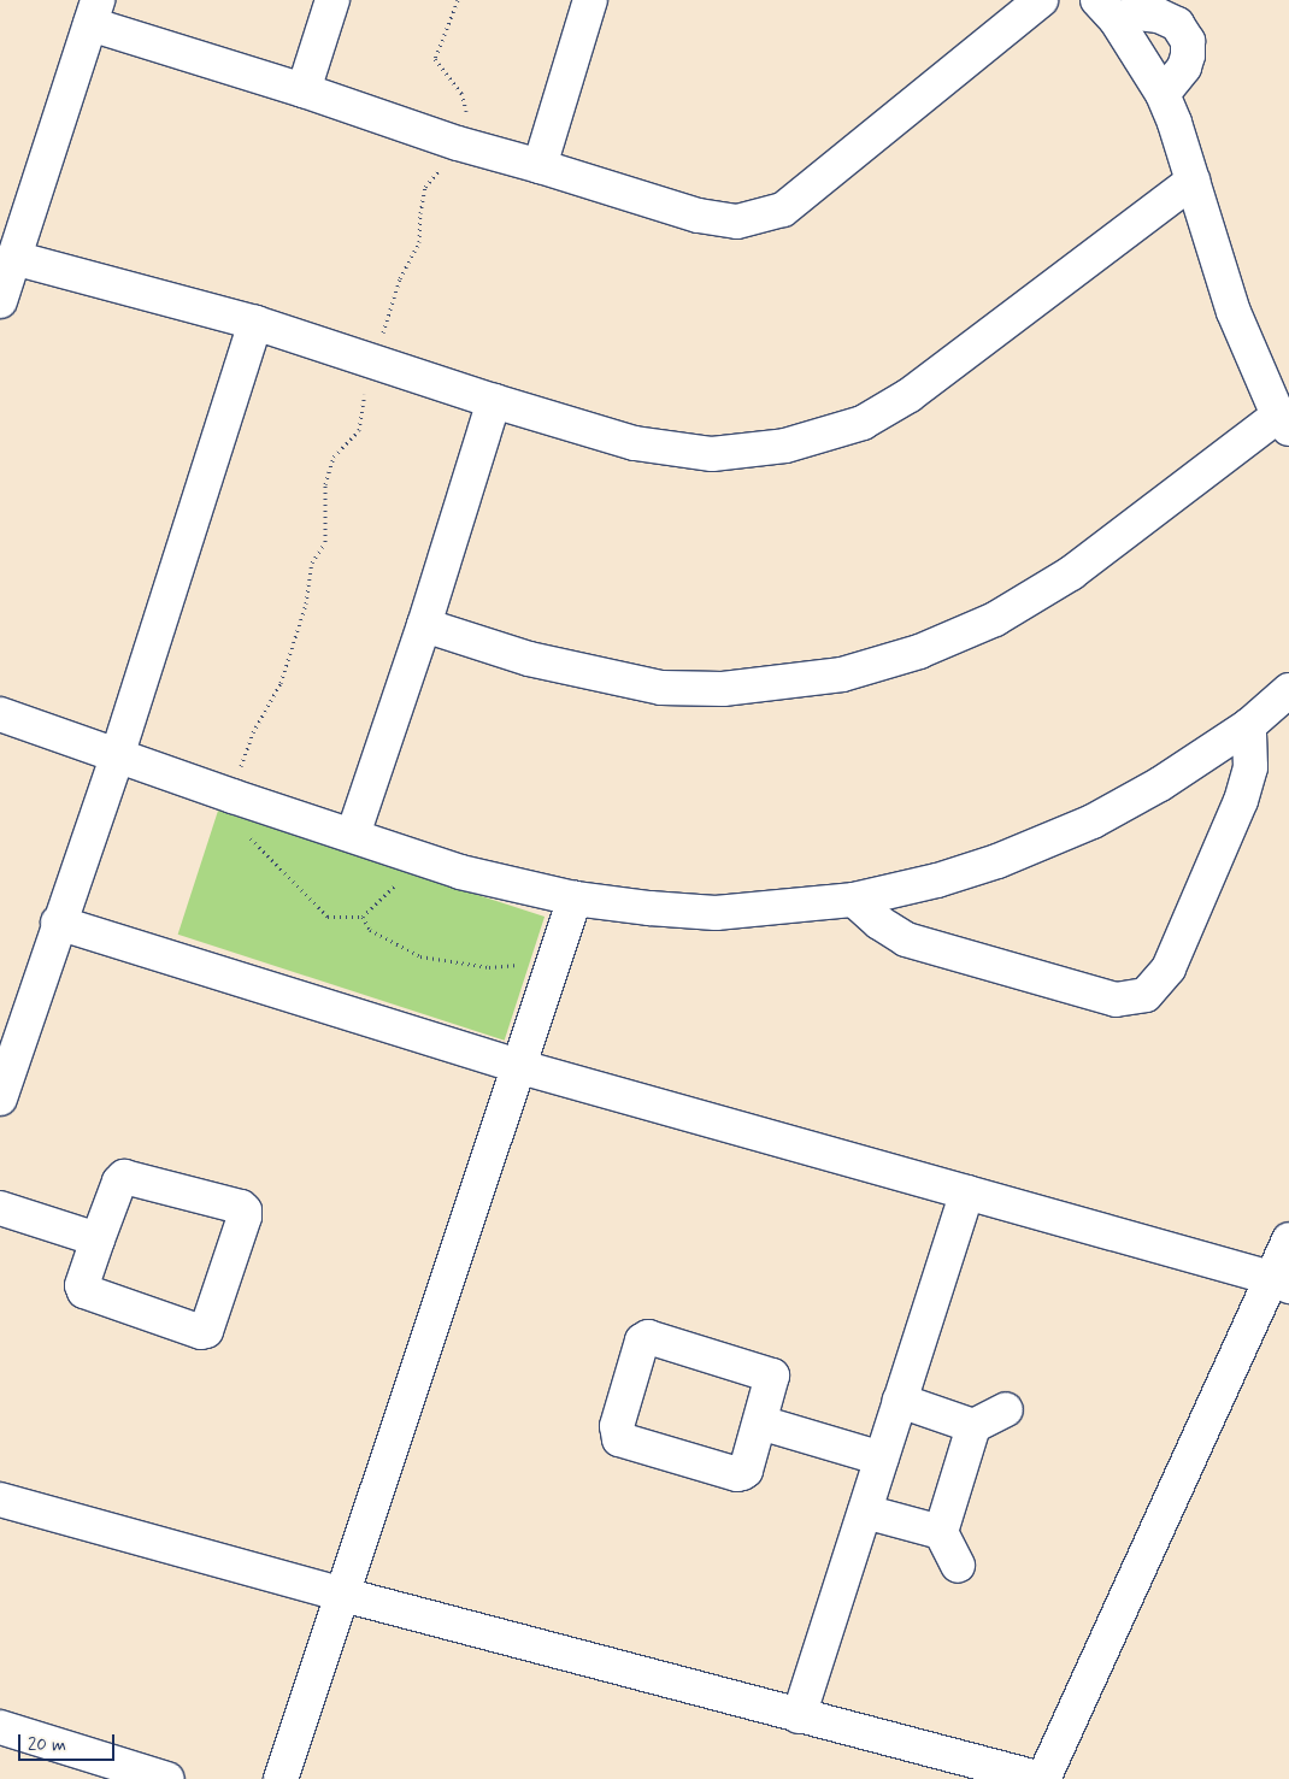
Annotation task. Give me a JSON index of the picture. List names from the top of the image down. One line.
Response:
{"scale_bar":"20 m"}
